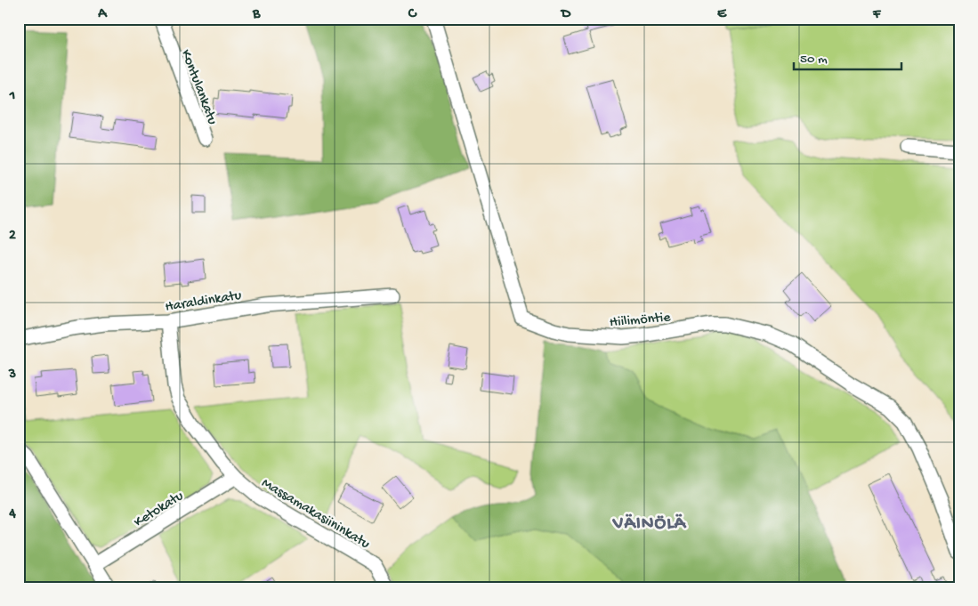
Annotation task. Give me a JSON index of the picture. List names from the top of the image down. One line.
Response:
{"streets":{"street":["Kontulankatu","Haraldinkatu","Hiilimöntie","Ketokatu","Massamakasiininkatu"]},"crossings":[["Haraldinkatu","Massamakasiininkatu"],["Ketokatu","Massamakasiininkatu"]],"districts":["VÄINÖLÄ"],"scale_bar":"50 m","grid":{"columns":["A","B","C","D","E","F"],"rows":["1","2","3","4"]}}
